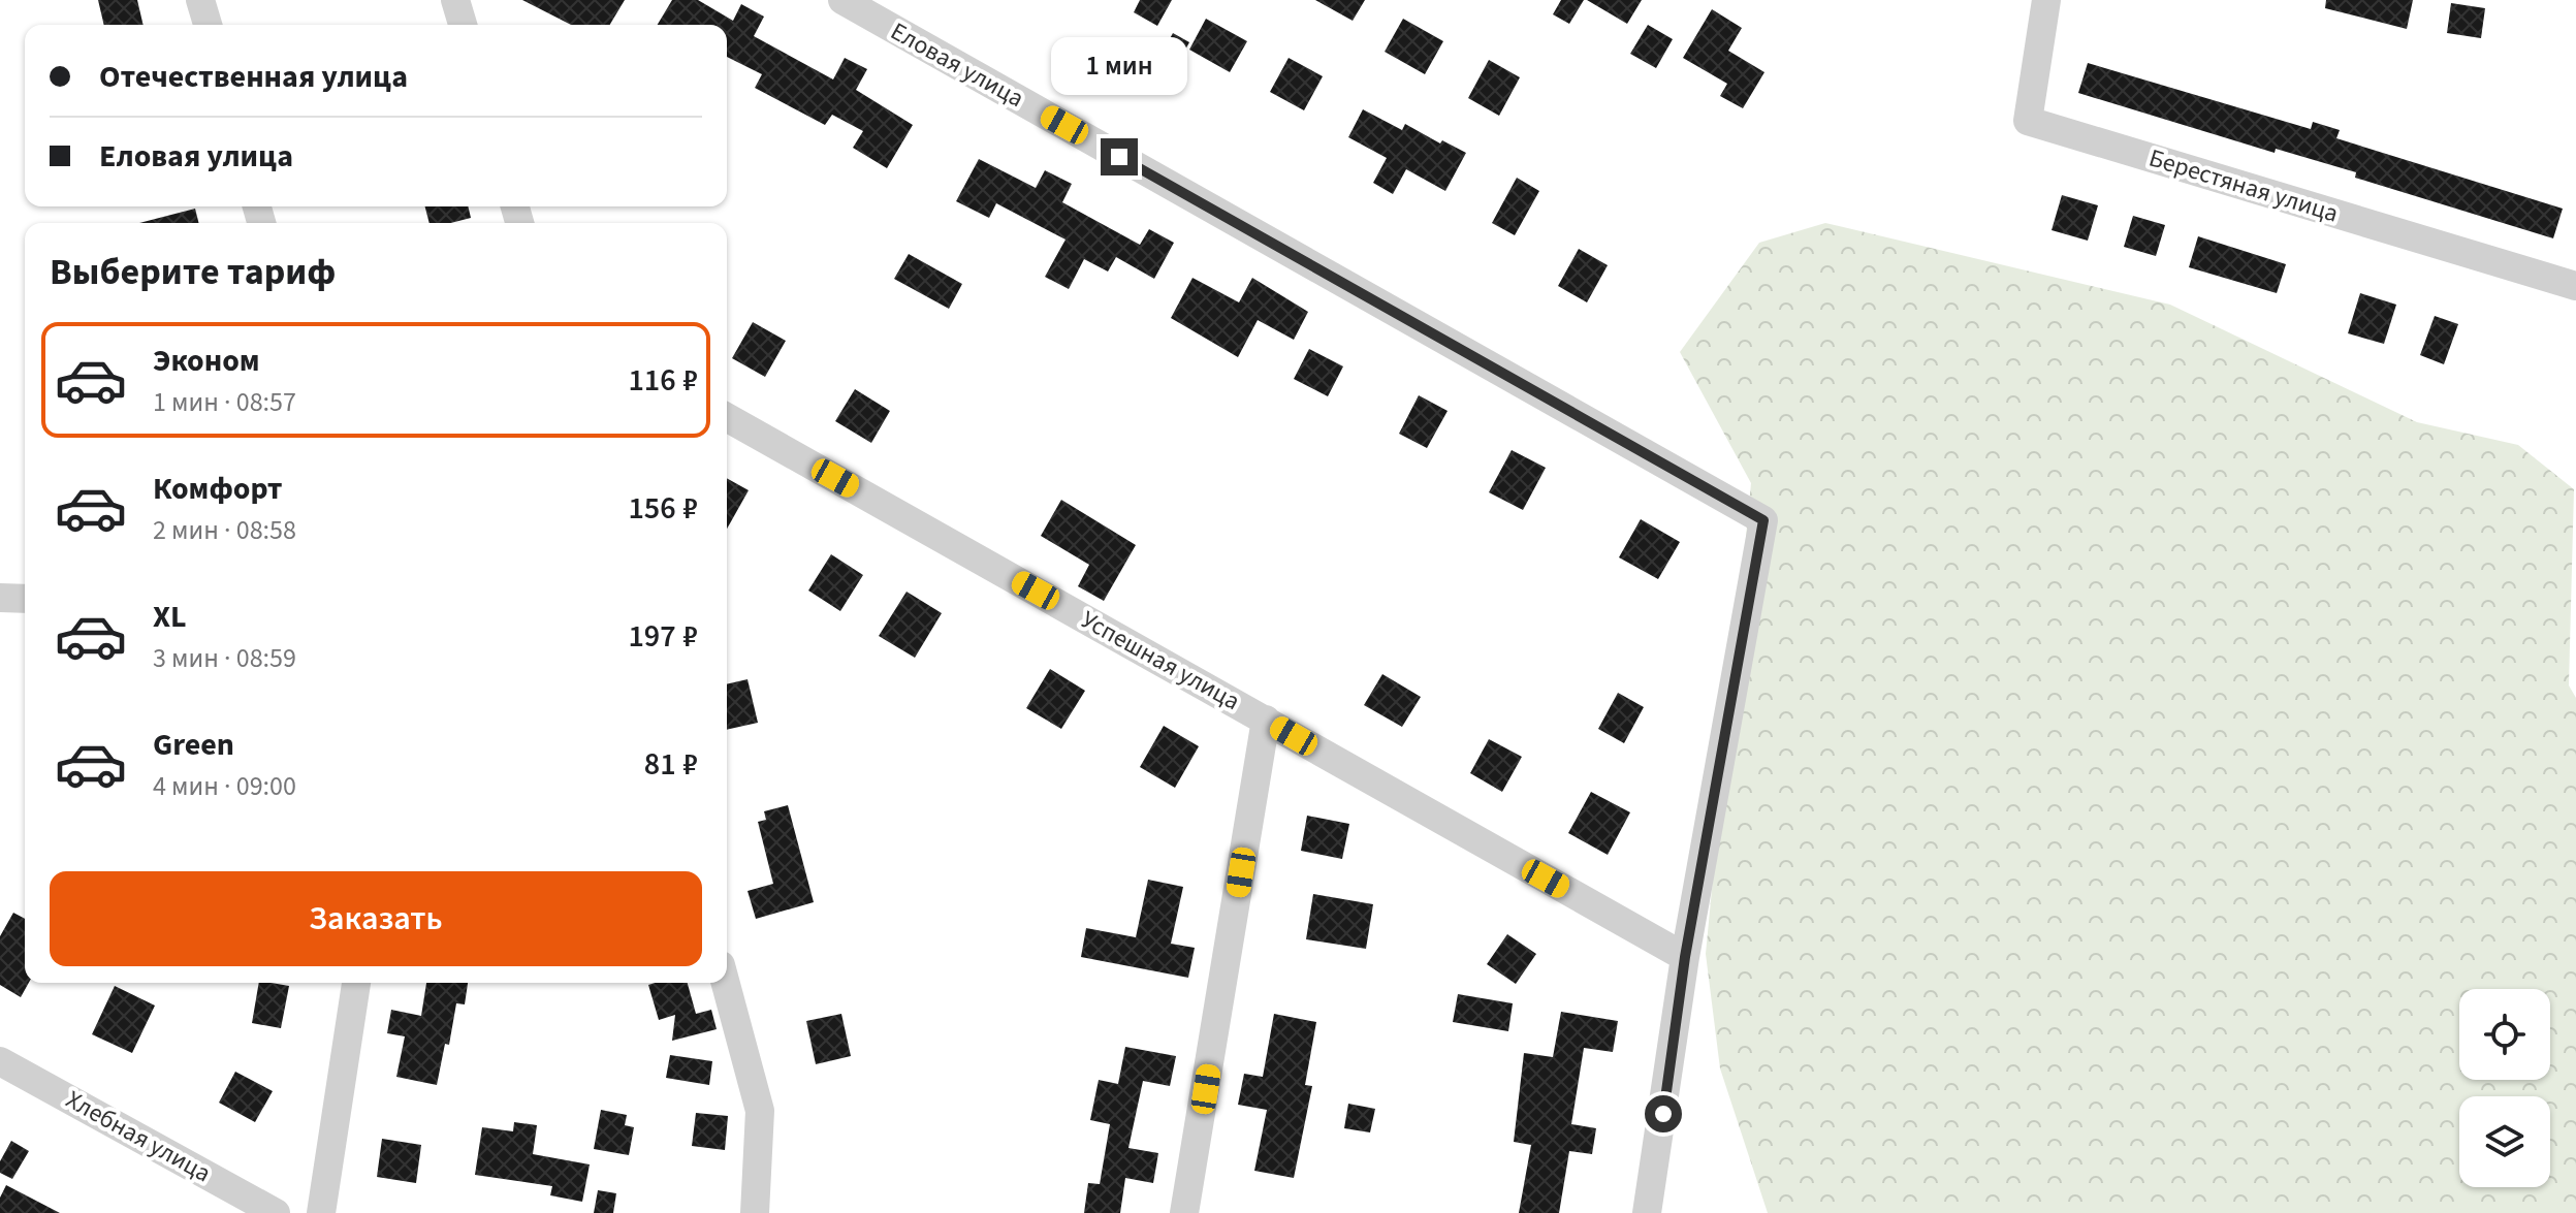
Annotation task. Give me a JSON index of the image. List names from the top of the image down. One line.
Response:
{"streets":{"street":["Еловая улица","Берестяная улица","Успешная улица","Хлебная улица"]},"crossings":[["Еловая улица","Успешная улица"]],"page":{"banner":["Отечественная улица","Еловая улица"],"bubble":"1 мин","heading":"Выберите тариф","list":[{"name":"Эконом","note":"1 мин · 08:57","value":"116 ₽"},{"name":"Комфорт","note":"2 мин · 08:58","value":"156 ₽"},{"name":"XL","note":"3 мин · 08:59","value":"197 ₽"},{"name":"Green","note":"4 мин · 09:00","value":"81 ₽"}],"buttons":"Заказать"}}
